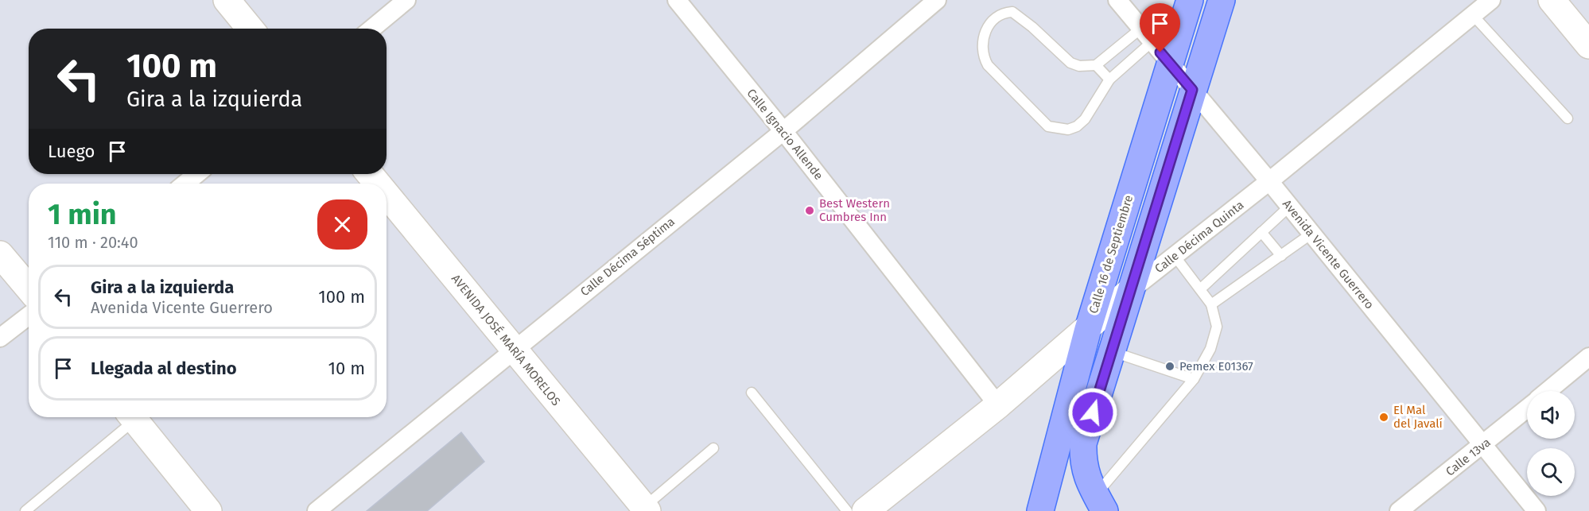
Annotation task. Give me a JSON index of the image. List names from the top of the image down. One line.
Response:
{"streets":{"main road":["Calle Décima Quinta","Calle 16 de Septiembre","AVENIDA JOSÉ MARÍA MORELOS"],"street":["Calle Ignacio Allende","Avenida Vicente Guerrero","Calle Décima Séptima","Calle 13va"]},"crossings":[["Calle Ignacio Allende","Calle Décima Quinta"],["Calle Ignacio Allende","Calle Décima Séptima"],["Calle Décima Quinta","Calle 16 de Septiembre"],["Calle Décima Quinta","Avenida Vicente Guerrero"],["Calle 16 de Septiembre","Avenida Vicente Guerrero"],["Avenida Vicente Guerrero","Calle 13va"],["Calle Décima Séptima","AVENIDA JOSÉ MARÍA MORELOS"]],"places":["Best Western Cumbres Inn","Pemex E01367","El Mal del Javalí"],"page":{"turn":["100 m","Gira a la izquierda"],"then":"Luego","heading":["1 min","110 m · 20:40"],"list":[{"name":"Gira a la izquierda","note":"Avenida Vicente Guerrero","value":"100 m"},{"name":"Llegada al destino","value":"10 m"}]}}
